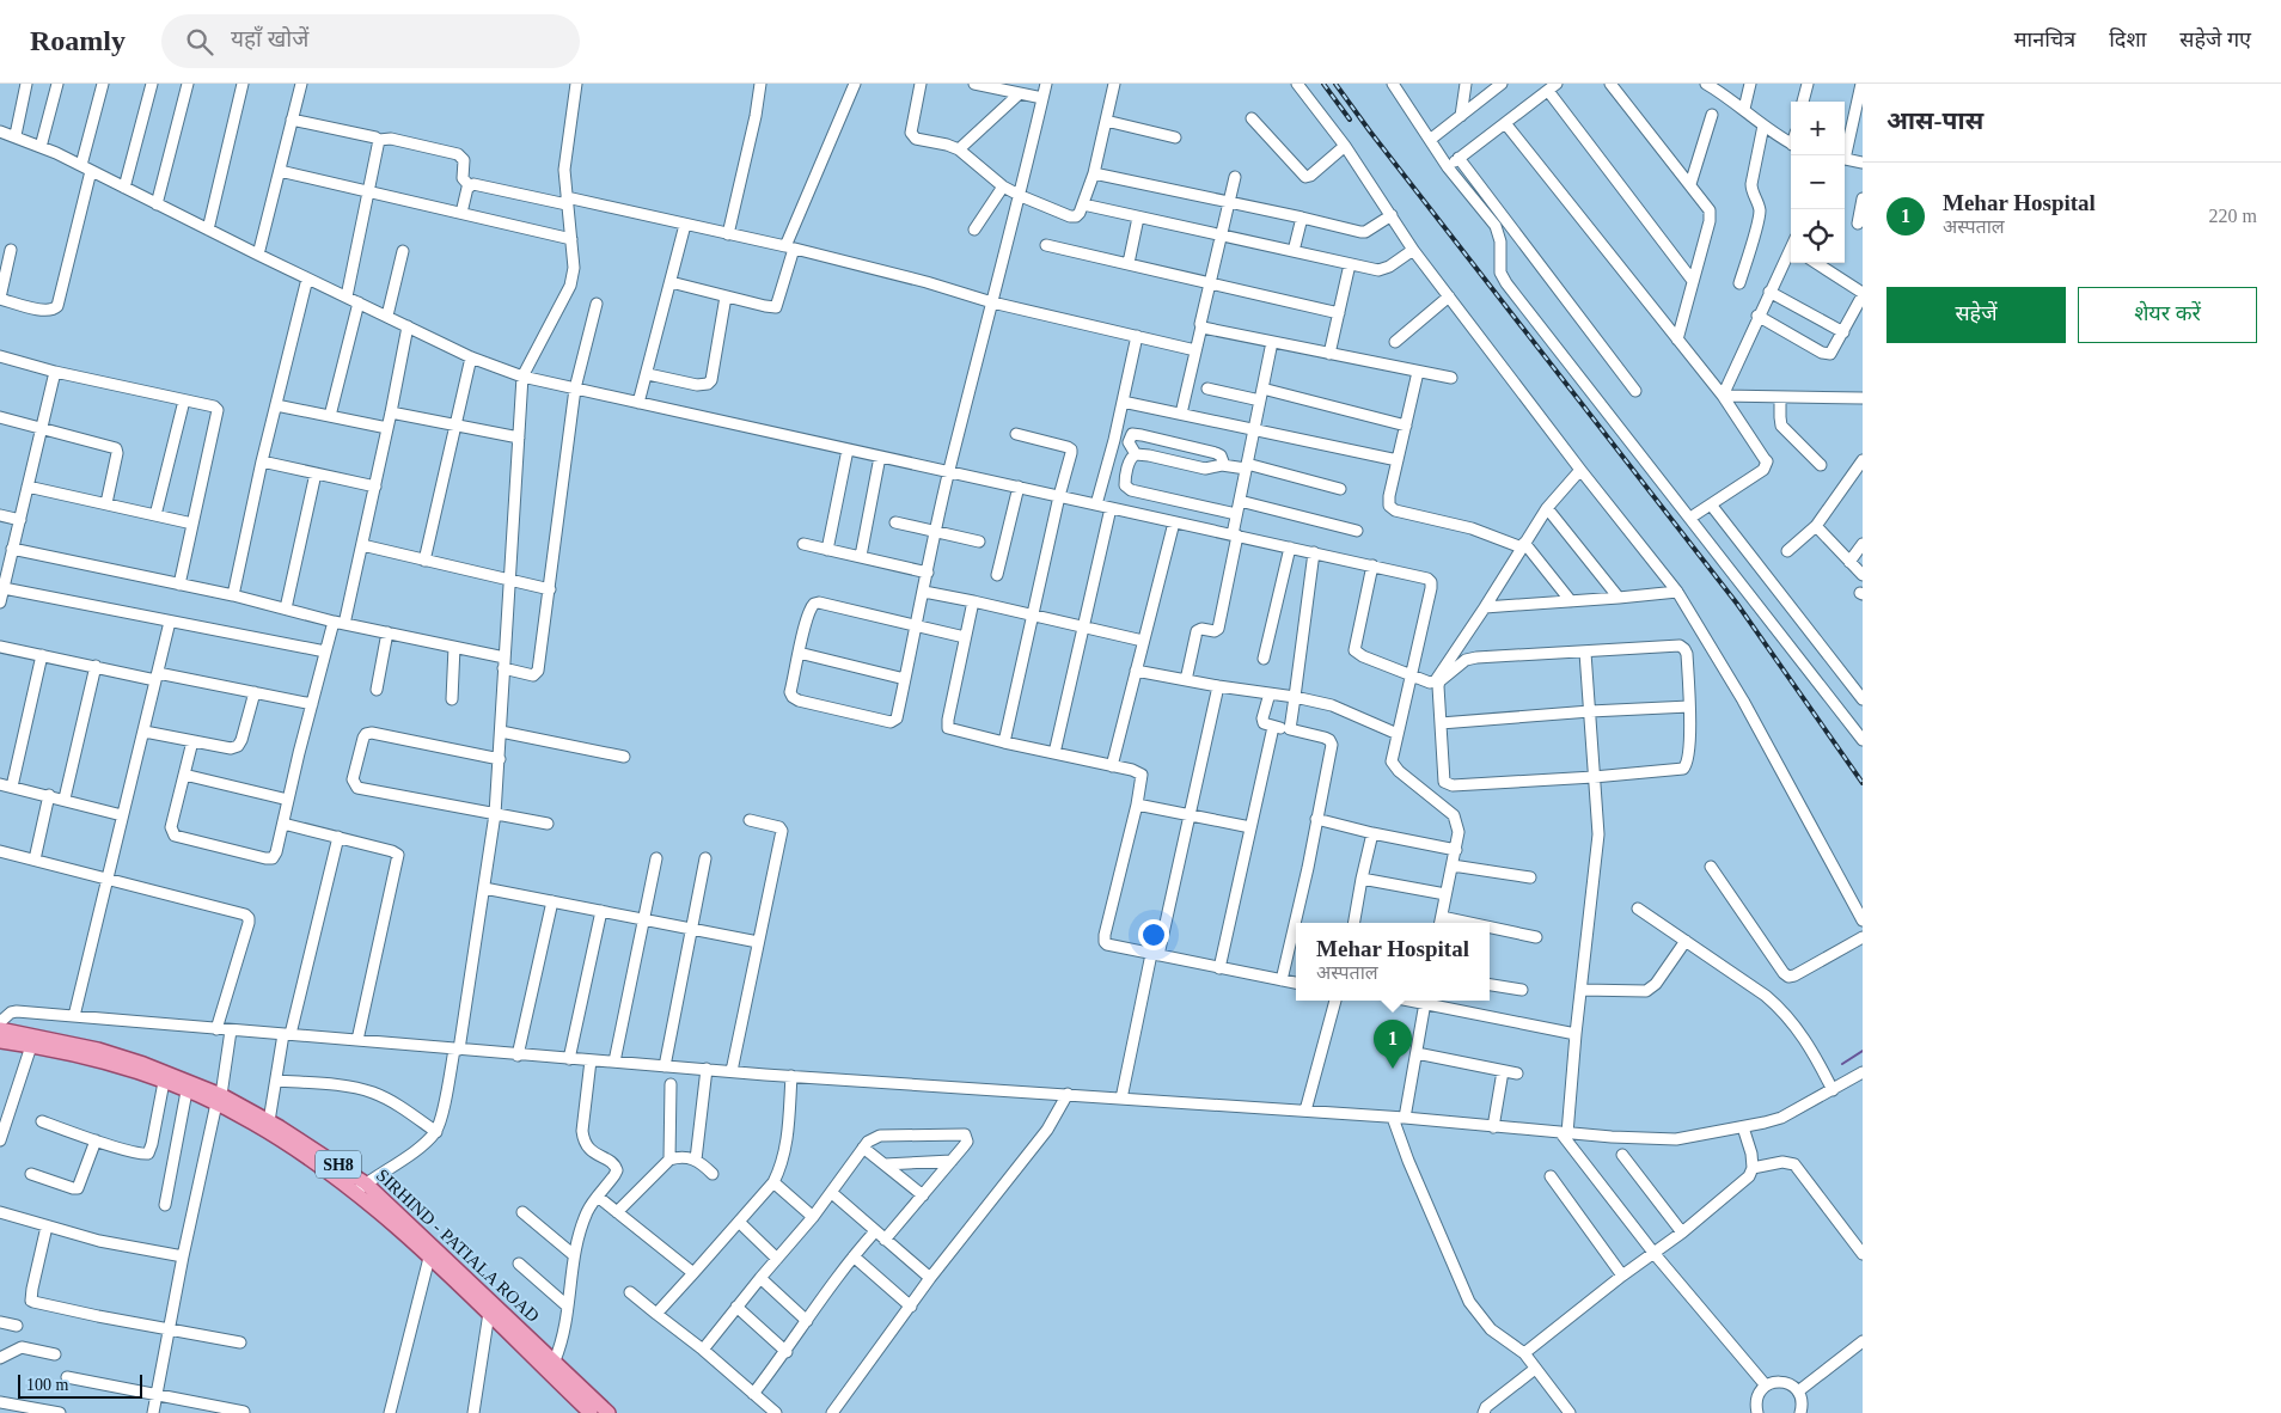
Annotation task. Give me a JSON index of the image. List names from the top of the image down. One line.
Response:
{"streets":{"main road":["SH8","SIRHIND - PATIALA ROAD"]},"scale_bar":"100 m","page":{"header":"Roamly","search":"यहाँ खोजें","nav":["मानचित्र","दिशा","सहेजे गए"],"heading":"आस-पास","map_buttons":["+","−"],"list":[{"mark":"1","name":"Mehar Hospital","note":"अस्पताल","value":"220 m"}],"buttons":["सहेजें","शेयर करें"],"popup":["Mehar Hospital","अस्पताल"],"pins":"1","scale":"100 m"}}
